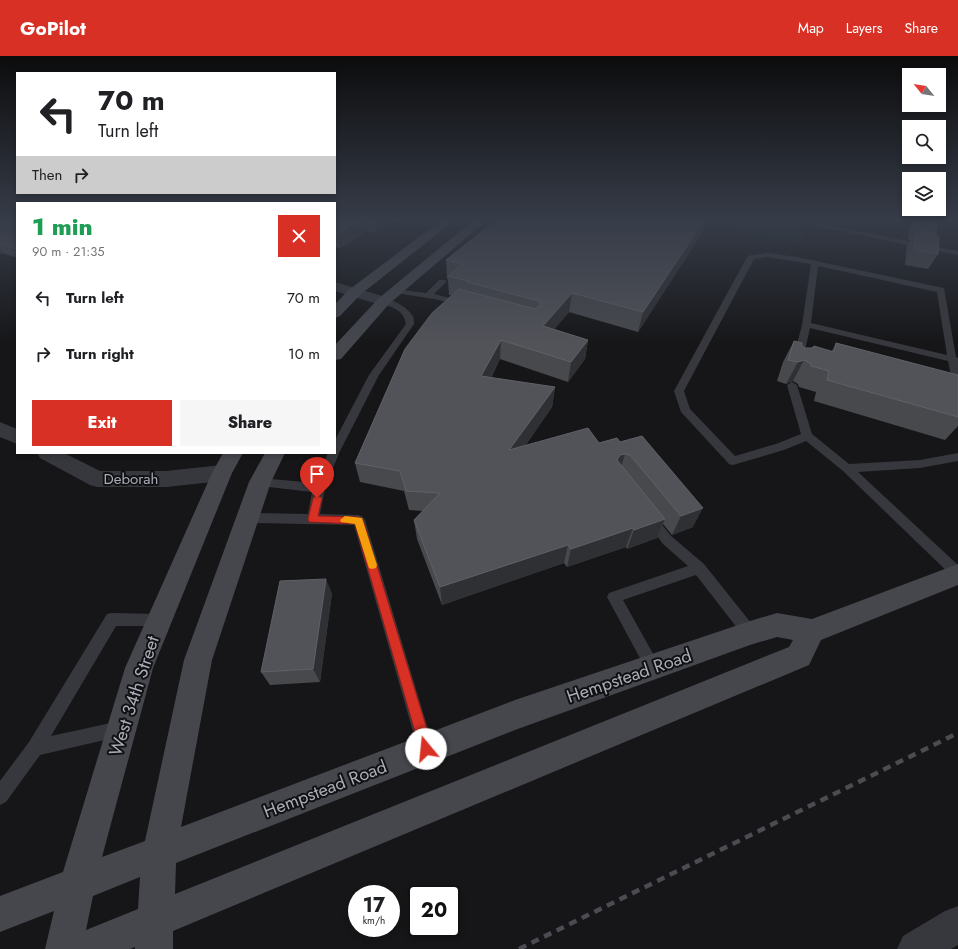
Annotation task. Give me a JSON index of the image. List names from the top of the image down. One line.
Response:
{"streets":{"main road":["Hempstead Road","West 34th Street"],"street":["Deborah"]},"crossings":[["Deborah","West 34th Street"],["Hempstead Road","West 34th Street"]],"north":"top left","page":{"header":"GoPilot","nav":["Map","Layers","Share"],"turn":["70 m","Turn left"],"then":"Then","heading":["1 min","90 m · 21:35"],"list":[{"name":"Turn left","value":"70 m"},{"name":"Turn right","value":"10 m"}],"buttons":["Exit","Share"],"speed":"17 km/h","limit":"20"}}
